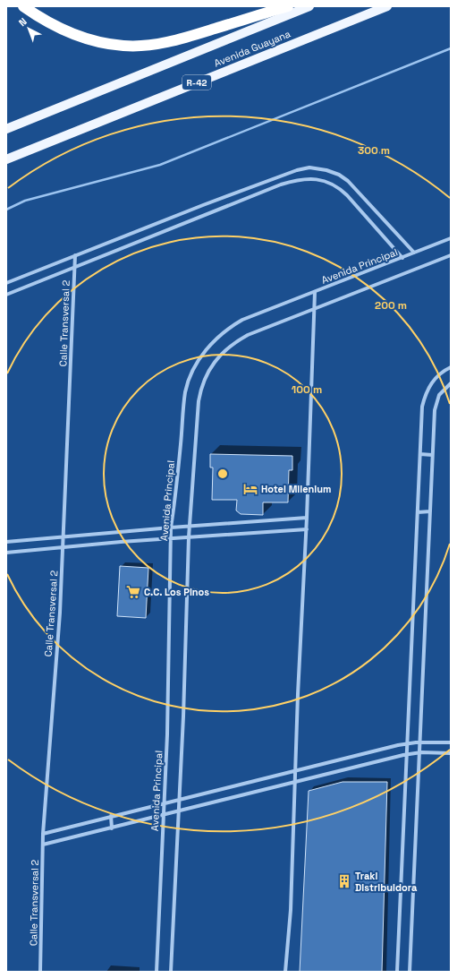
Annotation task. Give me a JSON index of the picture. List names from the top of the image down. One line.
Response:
{"streets":{"main road":["Avenida Guayana","R-42"],"street":["Avenida Principal","Calle Transversal 2"]},"places":{"hotel":["Hotel Milenium"],"supermarket":["C.C. Los Pinos"],"building":["Traki Distribuidora"]},"north":"top left","rings":["300 m","200 m","100 m"]}
